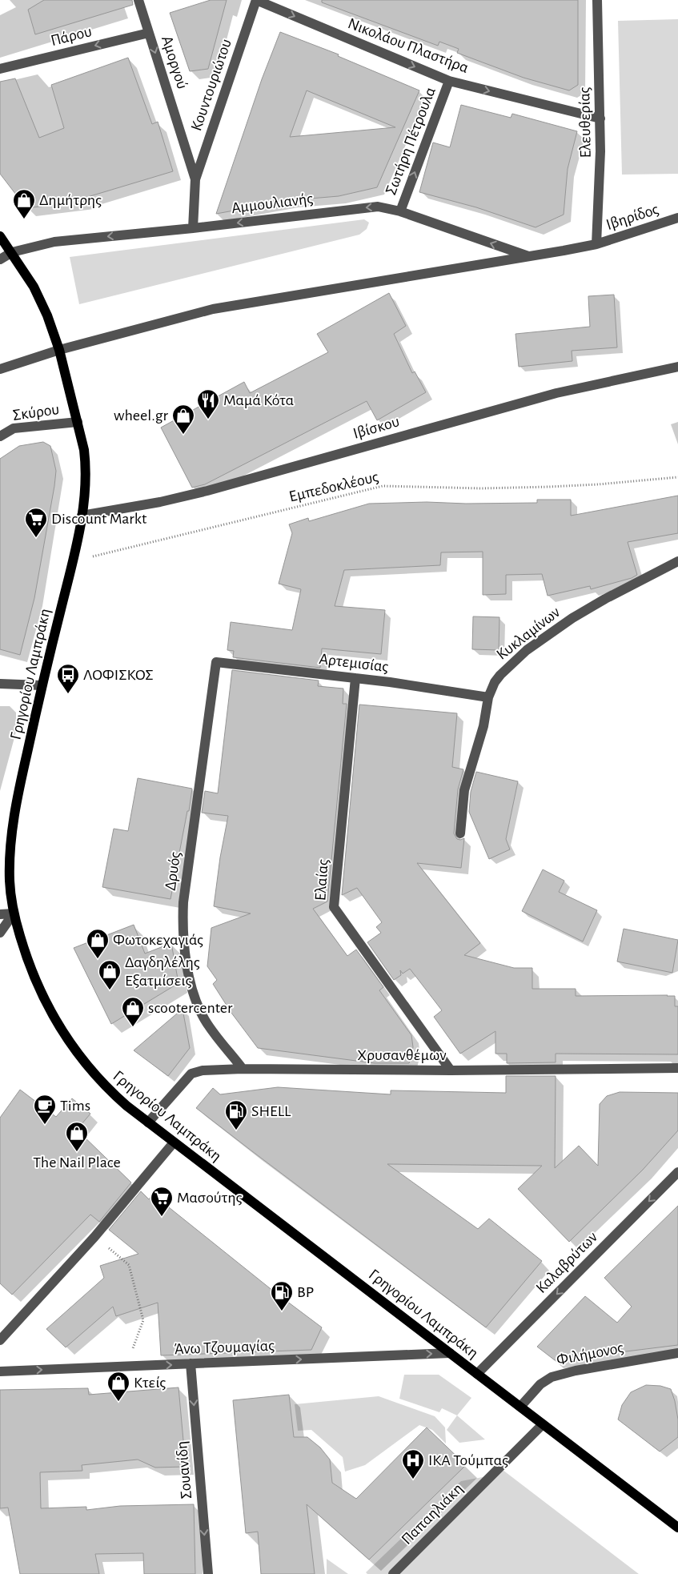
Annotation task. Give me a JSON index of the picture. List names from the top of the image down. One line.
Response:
{"streets":{"main road":["Γρηγορίου Λαμπράκη"],"street":["Πάρου","Νικολάου Πλαστήρα","Αμοργού","Κουντουριώτου","Ελευθερίας","Σωτήρη Πέτρουλα","Αμμουλιανής","Ιβηρίδος","Σκύρου","Ιβίσκου","Κυκλαμίνων","Αρτεμισίας","Δρυός","Ελαίας","Χρυσανθέμων","Καλαβρύτων","Άνω Τζουμαγίας","Φιλήμονος","Σουανίδη","Παπαηλιάκη"],"path":["Εμπεδοκλέους"]},"crossings":[["Πάρου","Αμοργού"],["Νικολάου Πλαστήρα","Κουντουριώτου"],["Νικολάου Πλαστήρα","Ελευθερίας"],["Νικολάου Πλαστήρα","Σωτήρη Πέτρουλα"],["Αμοργού","Κουντουριώτου"],["Ελευθερίας","Ιβηρίδος"],["Σωτήρη Πέτρουλα","Αμμουλιανής"],["Αμμουλιανής","Γρηγορίου Λαμπράκη"],["Σκύρου","Γρηγορίου Λαμπράκη"],["Ιβίσκου","Γρηγορίου Λαμπράκη"],["Εμπεδοκλέους","Γρηγορίου Λαμπράκη"],["Κυκλαμίνων","Αρτεμισίας"],["Αρτεμισίας","Δρυός"],["Αρτεμισίας","Ελαίας"],["Γρηγορίου Λαμπράκη","Χρυσανθέμων"],["Γρηγορίου Λαμπράκη","Καλαβρύτων"],["Γρηγορίου Λαμπράκη","Άνω Τζουμαγίας"],["Γρηγορίου Λαμπράκη","Φιλήμονος"],["Γρηγορίου Λαμπράκη","Παπαηλιάκη"],["Δρυός","Χρυσανθέμων"],["Ελαίας","Χρυσανθέμων"],["Άνω Τζουμαγίας","Σουανίδη"]],"one_way":["Πάρου","Νικολάου Πλαστήρα","Αμοργού","Σωτήρη Πέτρουλα","Καλαβρύτων","Άνω Τζουμαγίας","Σουανίδη"],"places":{"shop":["Δημήτρης","wheel.gr","Φωτοκεχαγιάς","Δαγδηλέλης Εξατμίσεις","scootercenter","The Nail Place","Κτείς"],"restaurant":["Μαμά Κότα"],"supermarket":["Discount Markt","Μασούτης"],"bus stop":["ΛΟΦΙΣΚΟΣ"],"cafe":["Tims"],"fuel station":["SHELL","BP"],"hospital":["ΙΚΑ Τούμπας"]}}
